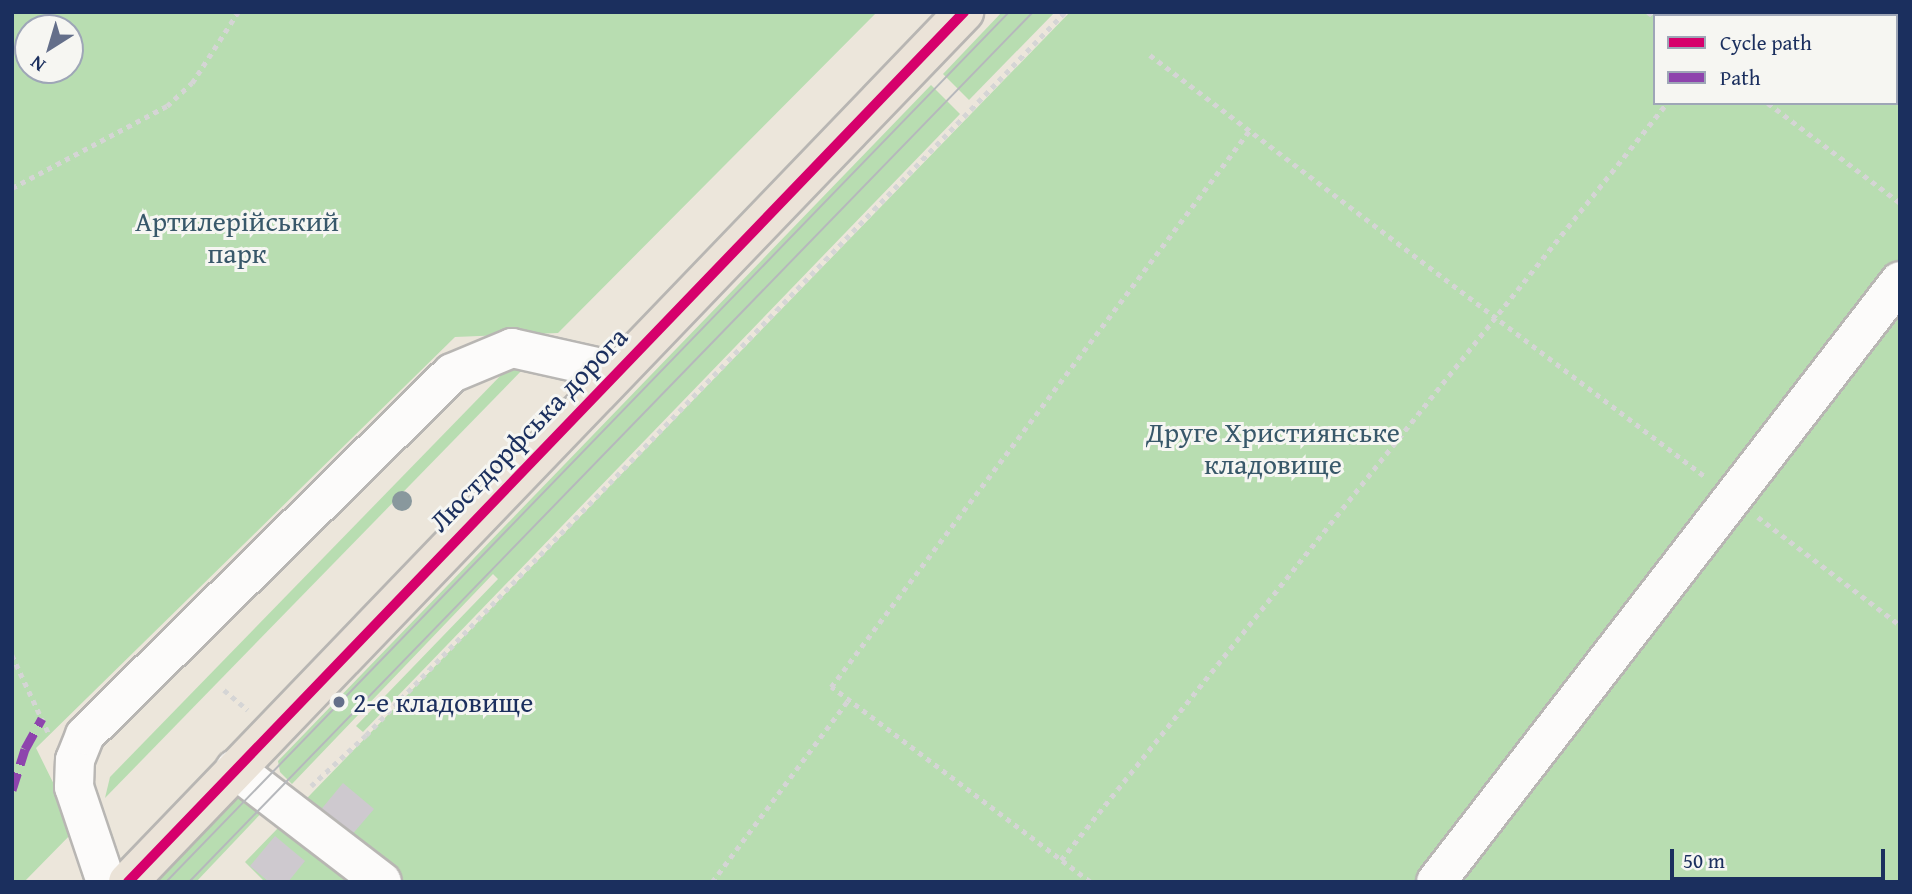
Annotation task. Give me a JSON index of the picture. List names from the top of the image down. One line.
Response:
{"streets":{"main road":["Люстдорфська дорога"]},"parks":["Артилерійський парк","Друге Християнське кладовище"],"places":["2-е кладовище"],"legend":["Cycle path","Path"],"scale_bar":"50 m","north":"bottom left"}
